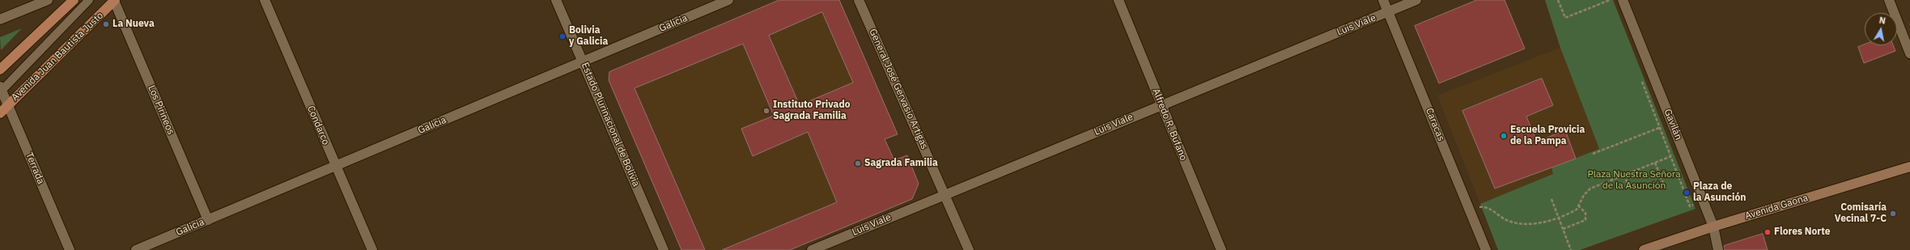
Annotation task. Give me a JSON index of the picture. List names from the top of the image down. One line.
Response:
{"streets":{"main road":["Avenida Juan Bautista Justo","Avenida Gaona"],"street":["Galicia","Luis Viale","General José Gervasio Artigas","Los Pirineos","Estado Plurinacional de Bolivia","Alfredo R. Bufano","Caracas","Gavilán","Condarco","Terrada"]},"crossings":[["Galicia","Los Pirineos"],["Galicia","Estado Plurinacional de Bolivia"],["Galicia","Condarco"],["Luis Viale","General José Gervasio Artigas"],["Luis Viale","Alfredo R. Bufano"],["Luis Viale","Caracas"],["Avenida Juan Bautista Justo","Los Pirineos"],["Avenida Juan Bautista Justo","Terrada"],["Gavilán","Avenida Gaona"]],"parks":["Plaza Nuestra Señora de la Asunción"],"places":["La Nueva","Bolivia y Galicia","Instituto Privado Sagrada Familia","Escuela Provicia de la Pampa","Sagrada Familia","Plaza de la Asunción","Comisaría Vecinal 7-C","Flores Norte"],"north":"top"}
